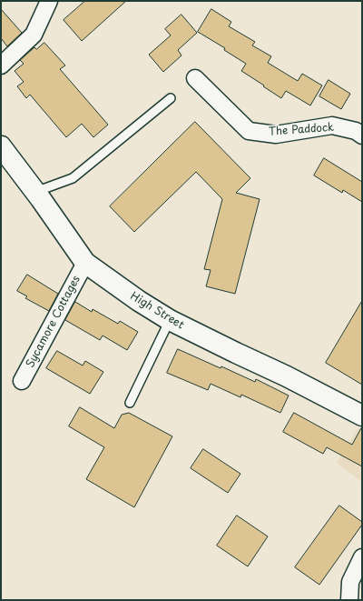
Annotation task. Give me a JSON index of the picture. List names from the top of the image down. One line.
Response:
{"streets":{"street":["The Paddock","High Street","Sycamore Cottages"]},"crossings":[["High Street","Sycamore Cottages"]]}
